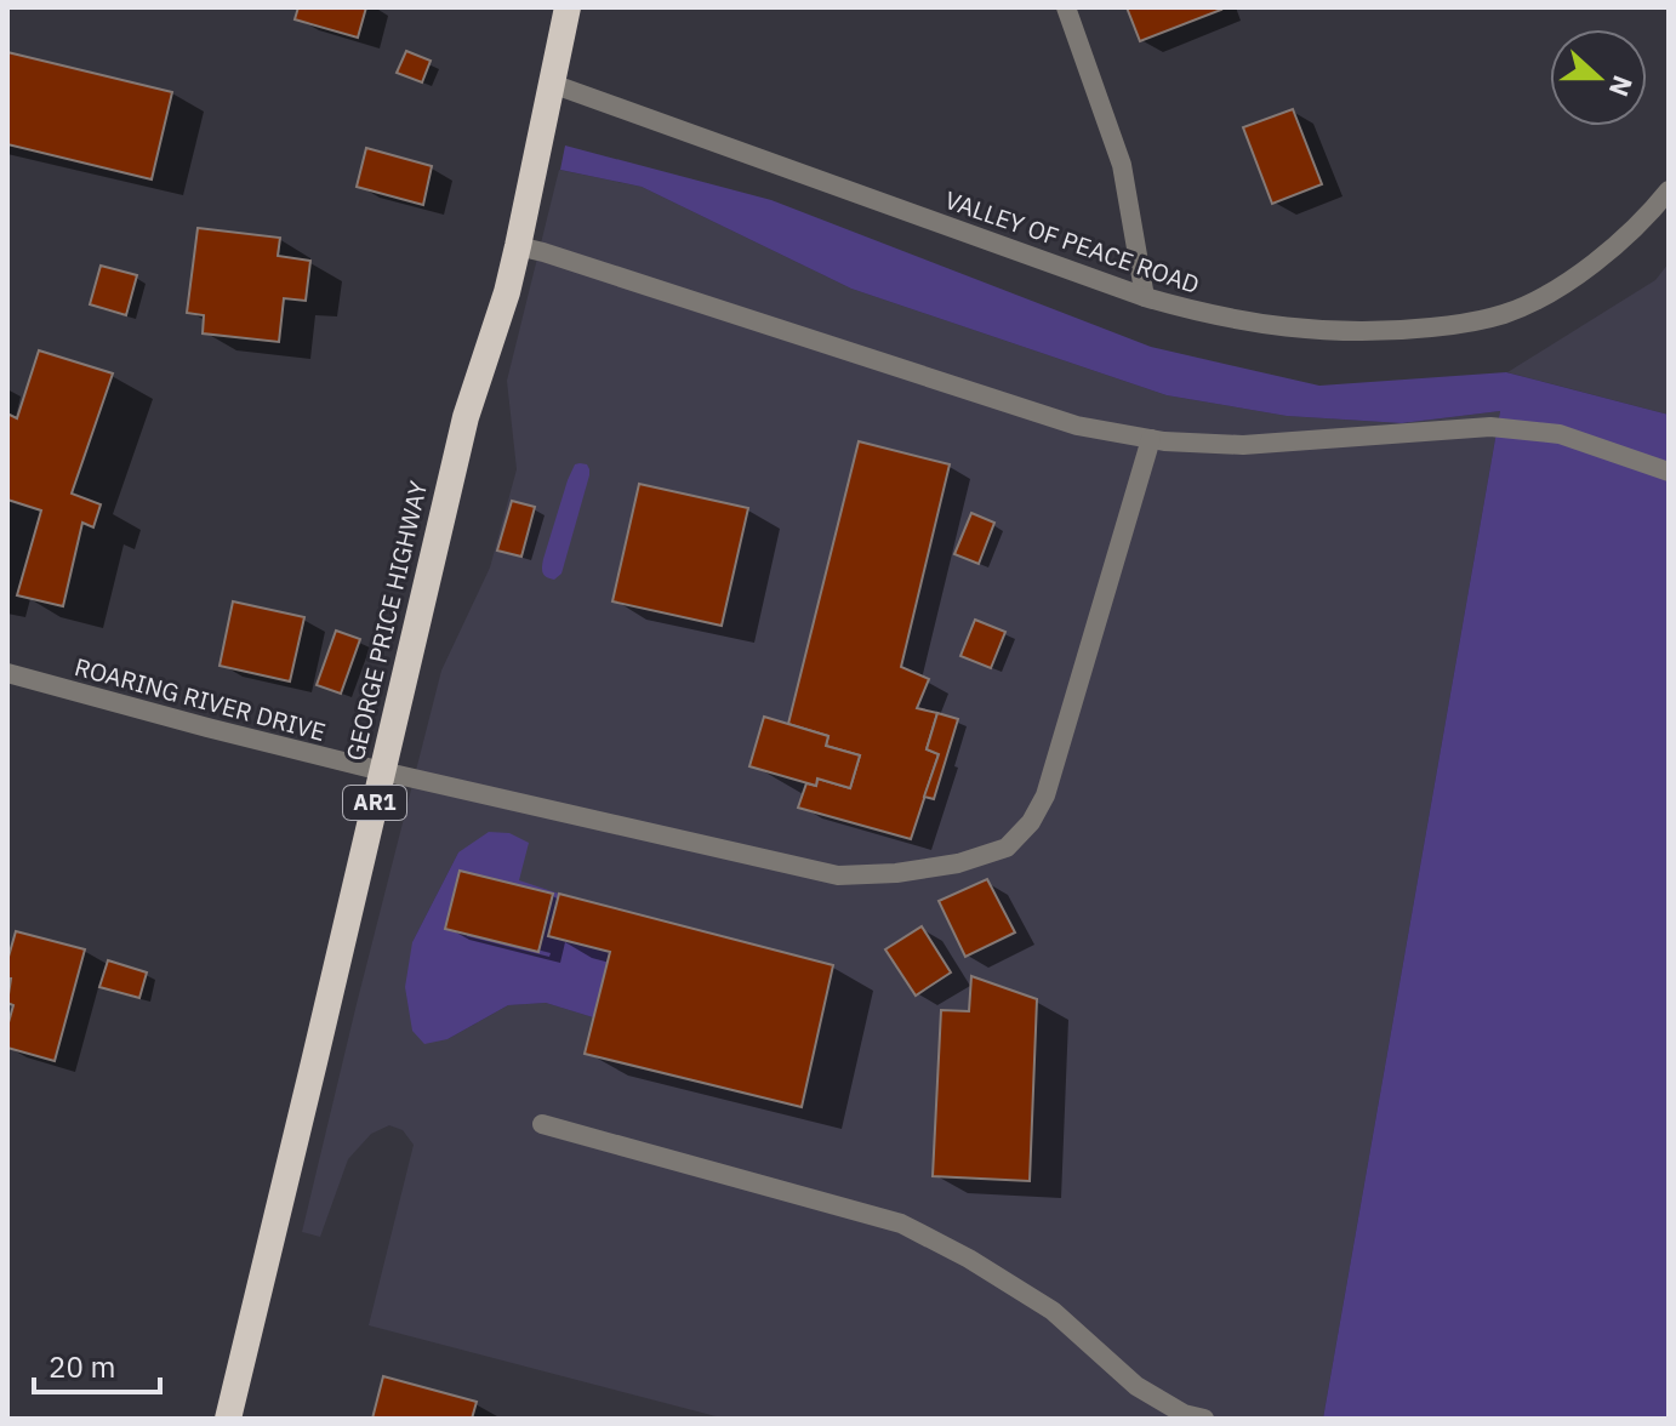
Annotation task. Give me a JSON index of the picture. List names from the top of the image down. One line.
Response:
{"streets":{"highway":["GEORGE PRICE HIGHWAY","AR1"],"street":["VALLEY OF PEACE ROAD","ROARING RIVER DRIVE"]},"crossings":[["VALLEY OF PEACE ROAD","GEORGE PRICE HIGHWAY"],["GEORGE PRICE HIGHWAY","ROARING RIVER DRIVE"]],"scale_bar":"20 m","north":"right"}
